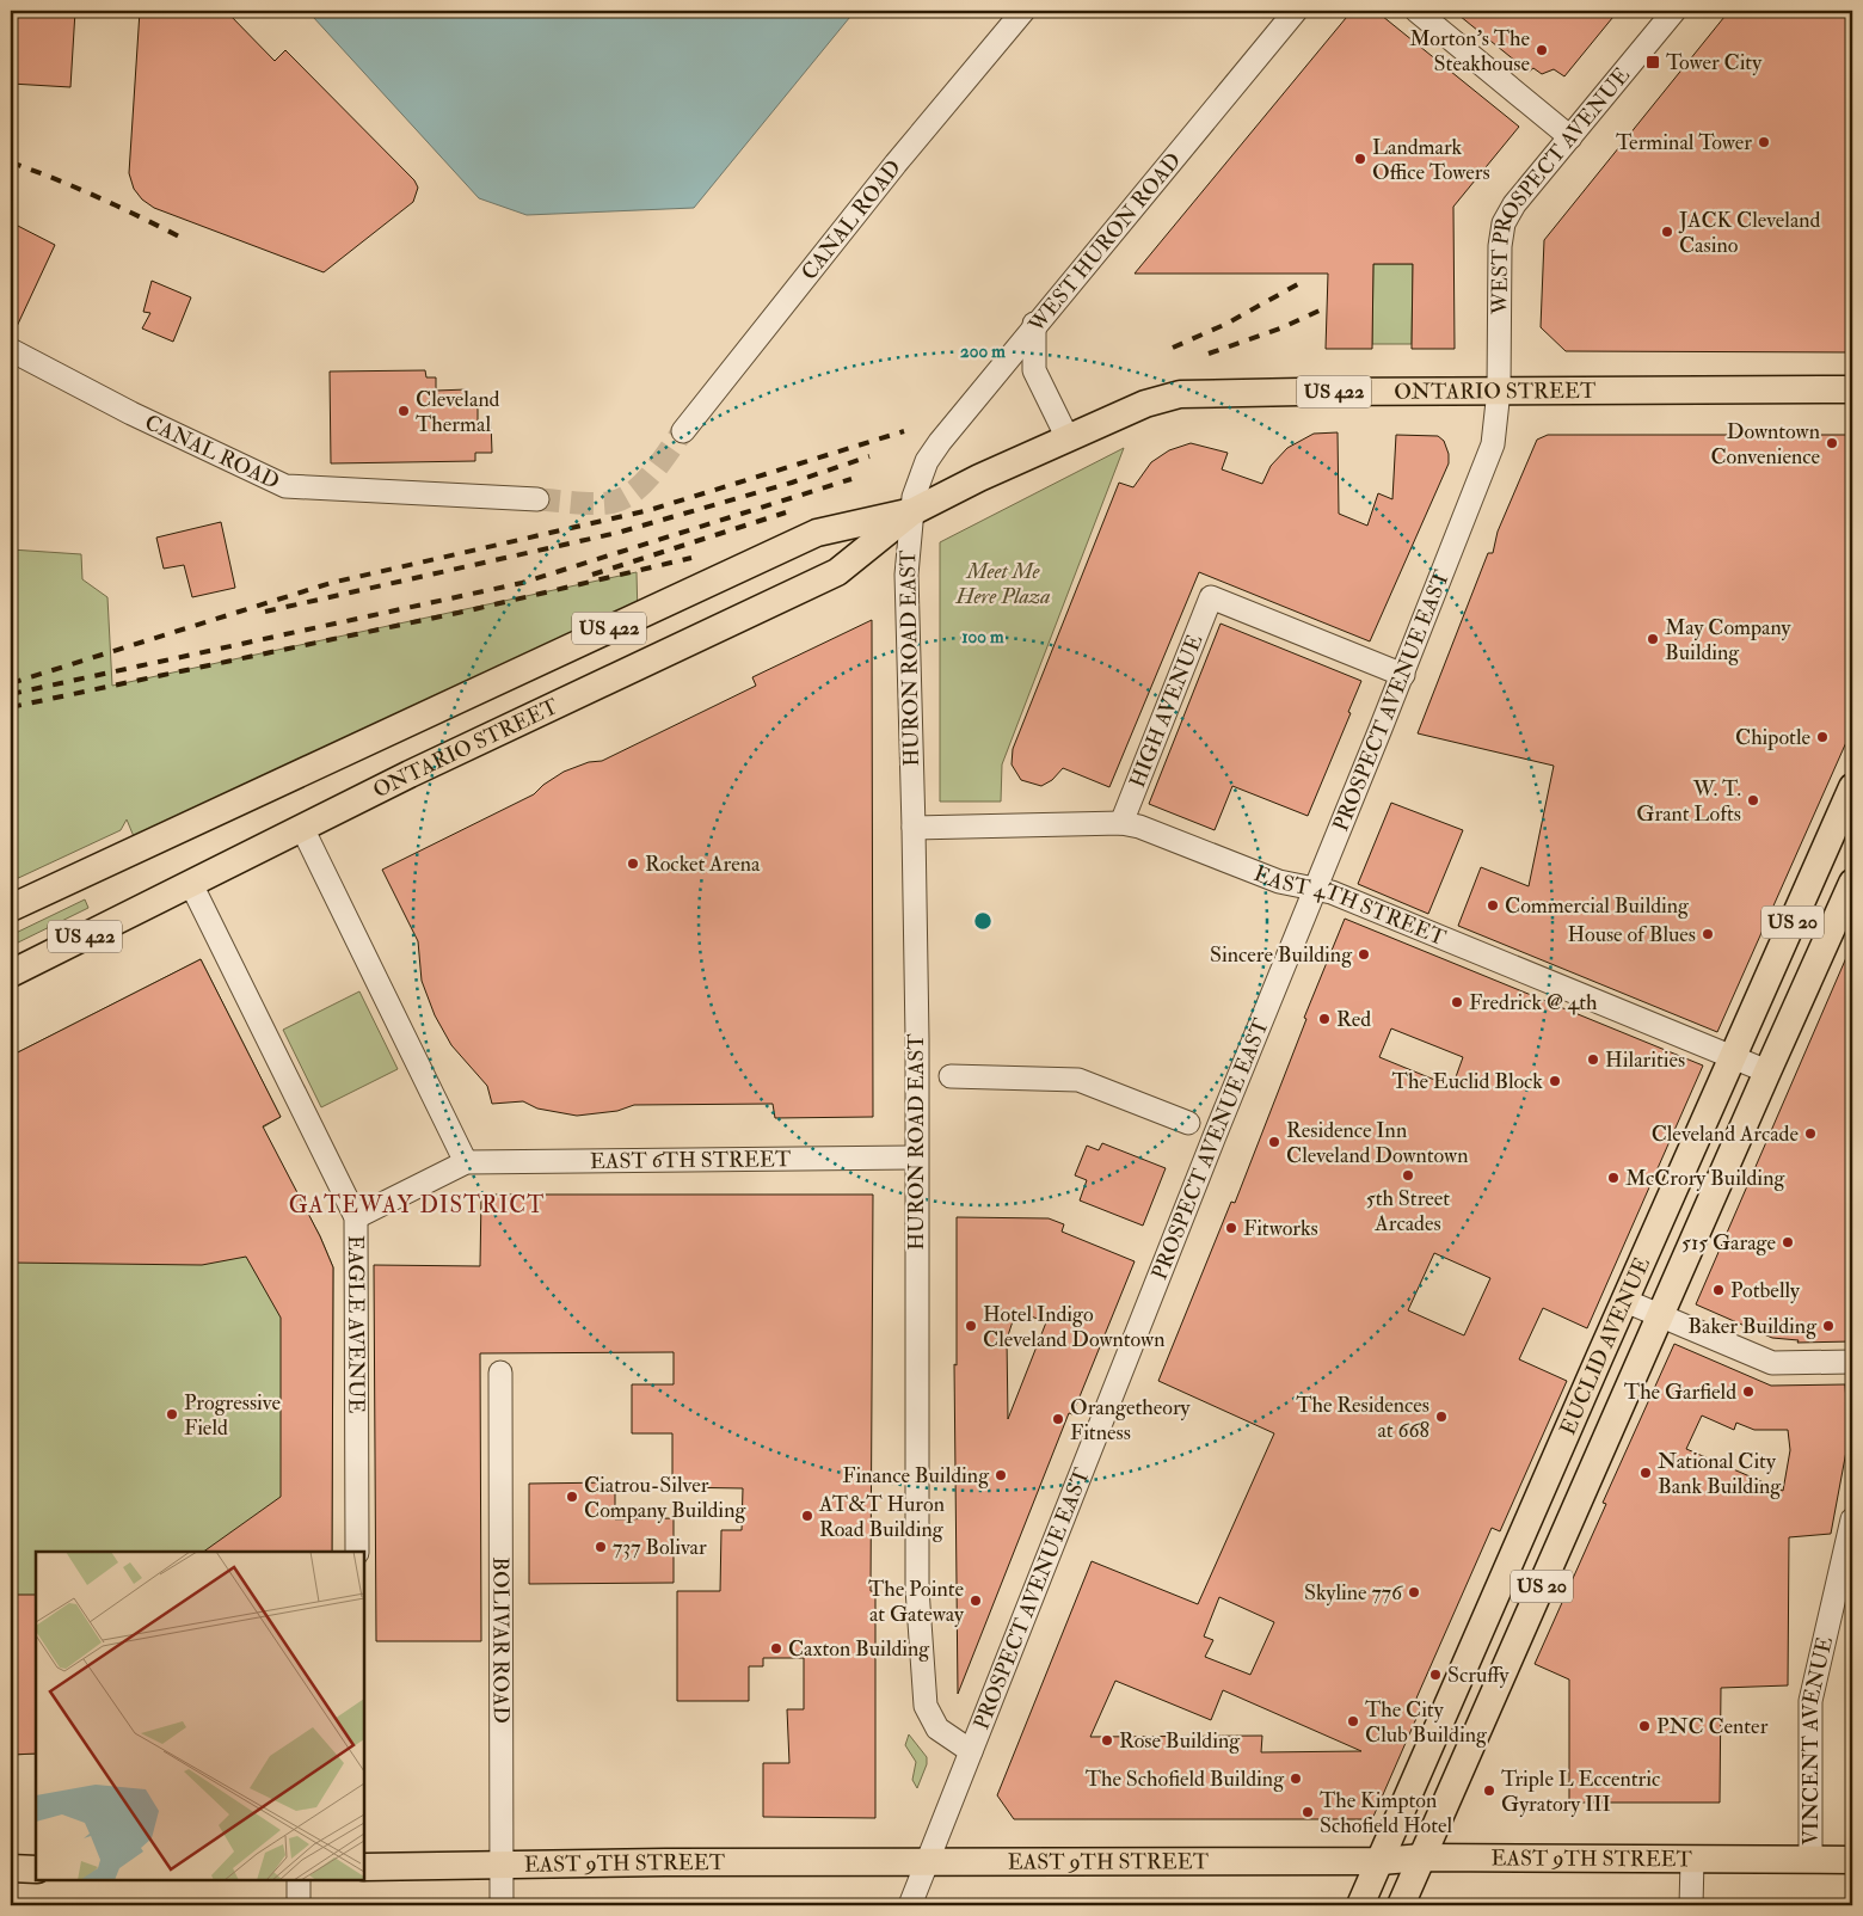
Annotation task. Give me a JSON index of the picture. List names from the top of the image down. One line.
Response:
{"streets":{"main road":["ONTARIO STREET","US 422","US 20","EUCLID AVENUE","EAST 9TH STREET"],"street":["WEST PROSPECT AVENUE","CANAL ROAD","WEST HURON ROAD","HURON ROAD EAST","PROSPECT AVENUE EAST","HIGH AVENUE","EAST 4TH STREET","EAST 6TH STREET","EAGLE AVENUE","BOLIVAR ROAD","VINCENT AVENUE"]},"crossings":[["WEST PROSPECT AVENUE","ONTARIO STREET"],["WEST PROSPECT AVENUE","PROSPECT AVENUE EAST"],["WEST HURON ROAD","ONTARIO STREET"],["WEST HURON ROAD","HURON ROAD EAST"],["ONTARIO STREET","HURON ROAD EAST"],["ONTARIO STREET","PROSPECT AVENUE EAST"],["ONTARIO STREET","EAGLE AVENUE"],["HURON ROAD EAST","PROSPECT AVENUE EAST"],["HURON ROAD EAST","EAST 4TH STREET"],["HURON ROAD EAST","EAST 6TH STREET"],["PROSPECT AVENUE EAST","HIGH AVENUE"],["PROSPECT AVENUE EAST","EAST 4TH STREET"],["PROSPECT AVENUE EAST","EAST 9TH STREET"],["HIGH AVENUE","EAST 4TH STREET"],["EAST 4TH STREET","EUCLID AVENUE"],["EAST 6TH STREET","EAGLE AVENUE"],["EUCLID AVENUE","EAST 9TH STREET"],["BOLIVAR ROAD","EAST 9TH STREET"],["VINCENT AVENUE","EAST 9TH STREET"]],"districts":["GATEWAY DISTRICT"],"parks":["Meet Me Here Plaza"],"places":{"other":["Morton's The Steakhouse","Terminal Tower","Landmark Office Towers","JACK Cleveland Casino","Cleveland Thermal","Downtown Convenience","May Company Building","Chipotle","W. T. Grant Lofts","Rocket Arena","Commercial Building","House of Blues","Sincere Building","Fredrick @ 4th","Red","Hilarities","The Euclid Block","Cleveland Arcade","Residence Inn Cleveland Downtown","5th Street Arcades","McCrory Building","Fitworks","515 Garage","Potbelly","Hotel Indigo Cleveland Downtown","Baker Building","The Garfield","Progressive Field","The Residences at 668","Orangetheory Fitness","National City Bank Building","Finance Building","Ciatrou-Silver Company Building","AT&T Huron Road Building","737 Bolivar","Skyline 776","The Pointe at Gateway","Caxton Building","Scruffy","The City Club Building","PNC Center","Rose Building","The Schofield Building","Triple L Eccentric Gyratory III","The Kimpton Schofield Hotel"],"transit":["Tower City"]},"rings":["200 m","100 m"]}
